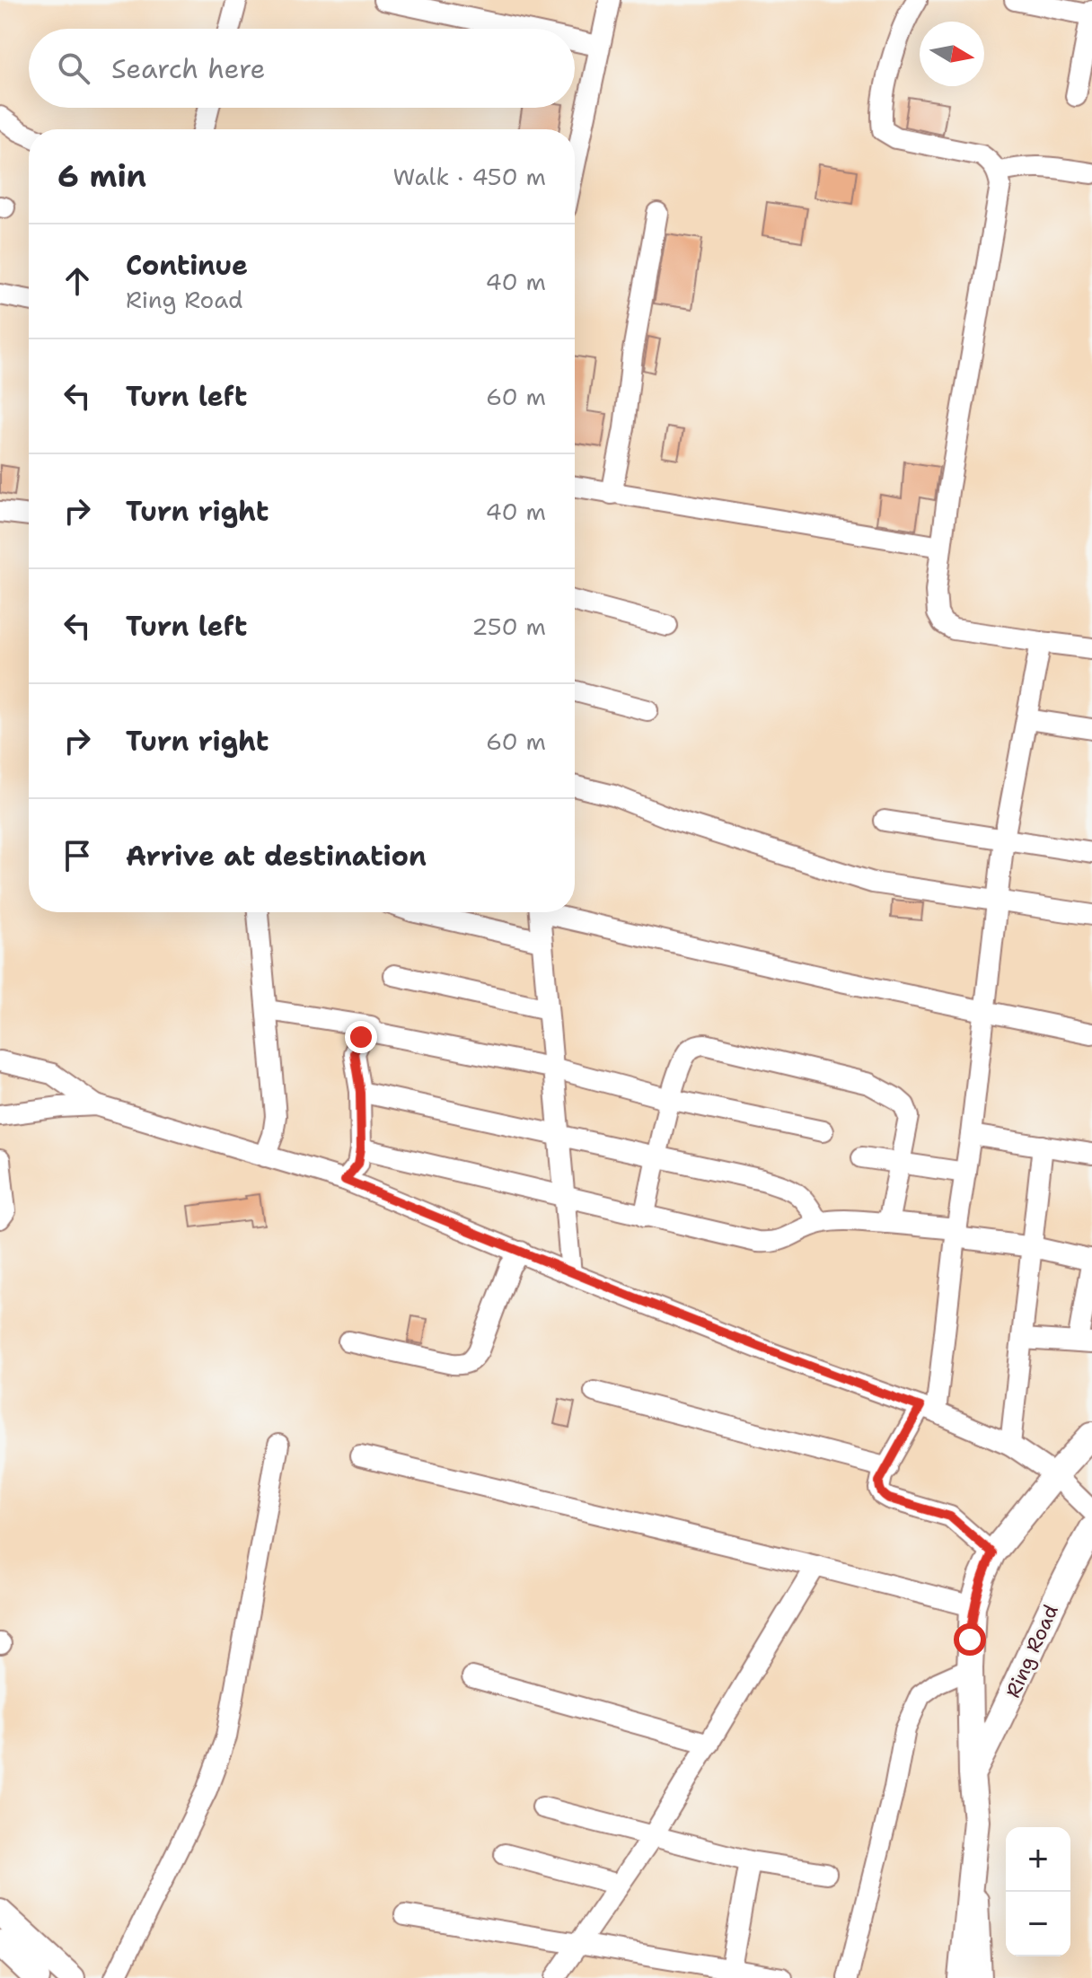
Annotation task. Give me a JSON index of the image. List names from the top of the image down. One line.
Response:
{"streets":{"main road":["Ring Road"]},"north":"right","page":{"search":"Search here","heading":["6 min","Walk · 450 m"],"list":[["Continue","Ring Road","40 m"],["Turn left","60 m"],["Turn right","40 m"],["Turn left","250 m"],["Turn right","60 m"],"Arrive at destination"],"map_buttons":["+","−"]}}
